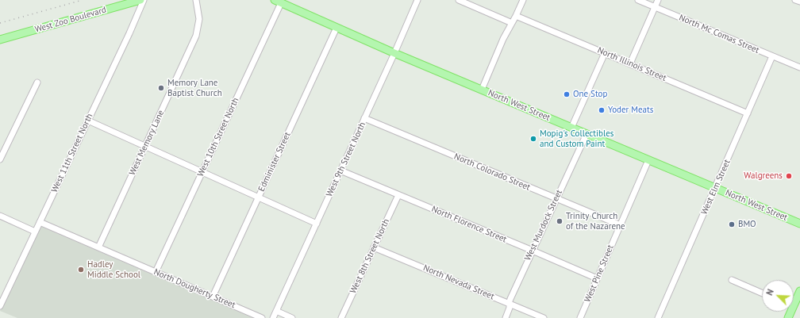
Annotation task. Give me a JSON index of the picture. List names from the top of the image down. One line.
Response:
{"streets":{"main road":["West Zoo Boulevard","North West Street"],"street":["North Mc Comas Street","North Illinois Street","West 10th Street North","West Memory Lane","West 11th Street North","West 9th Street North","Edminister Street","North Colorado Street","West Elm Street","North Florence Street","West Murdock Street","West 8th Street North","West Pine Street","North Nevada Street","North Dougherty Street"]},"crossings":[["North Mc Comas Street","West Elm Street"],["North Illinois Street","West Elm Street"],["North West Street","West 10th Street North"],["North West Street","West 9th Street North"],["North West Street","Edminister Street"],["North West Street","West Elm Street"],["North West Street","West Murdock Street"],["North West Street","West Pine Street"],["West 10th Street North","North Dougherty Street"],["West Memory Lane","North Dougherty Street"],["West 11th Street North","North Dougherty Street"],["West 9th Street North","North Colorado Street"],["West 9th Street North","North Florence Street"],["Edminister Street","North Dougherty Street"],["North Colorado Street","West Murdock Street"],["North Colorado Street","West Pine Street"],["North Florence Street","West Murdock Street"],["North Florence Street","West 8th Street North"],["North Florence Street","West Pine Street"],["West Murdock Street","North Nevada Street"],["West 8th Street North","North Nevada Street"]],"places":["Memory Lane Baptist Church","One Stop","Yoder Meats","Mopig's Collectibles and Custom Paint","Walgreens","Trinity Church of the Nazarene","BMO","Hadley Middle School"],"north":"top left"}
